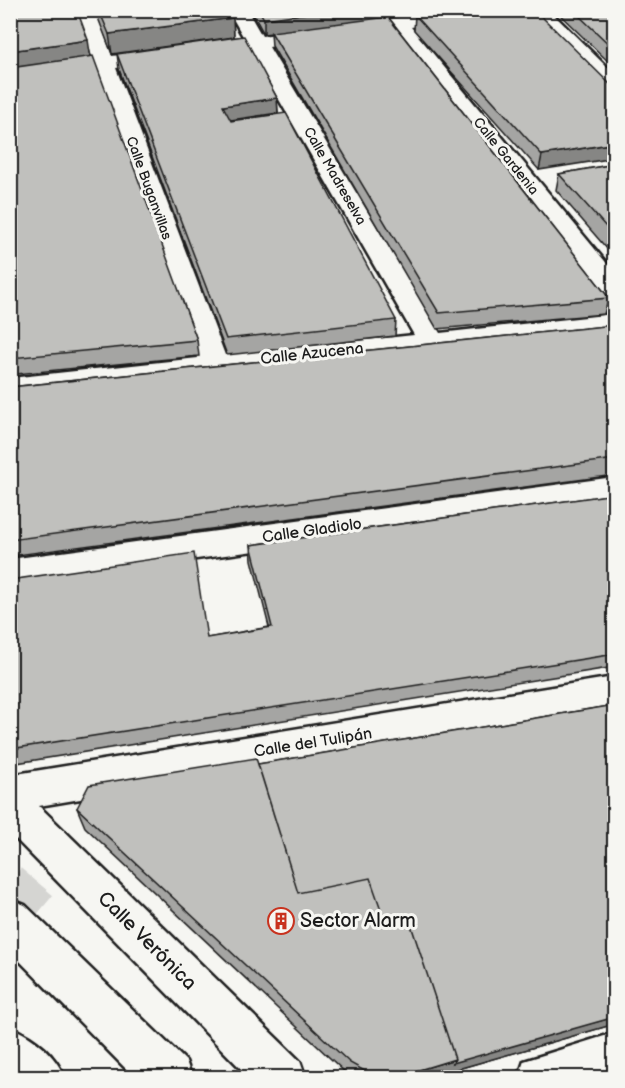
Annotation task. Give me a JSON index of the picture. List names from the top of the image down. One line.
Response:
{"streets":{"main road":["Calle Gardenia","Calle Madreselva","Calle Buganvillas","Calle Azucena","Calle Gladiolo","Calle del Tulipán","Calle Verónica"]},"crossings":[["Calle Madreselva","Calle Azucena"],["Calle Buganvillas","Calle Azucena"]],"places":{"building":["Sector Alarm"]}}
